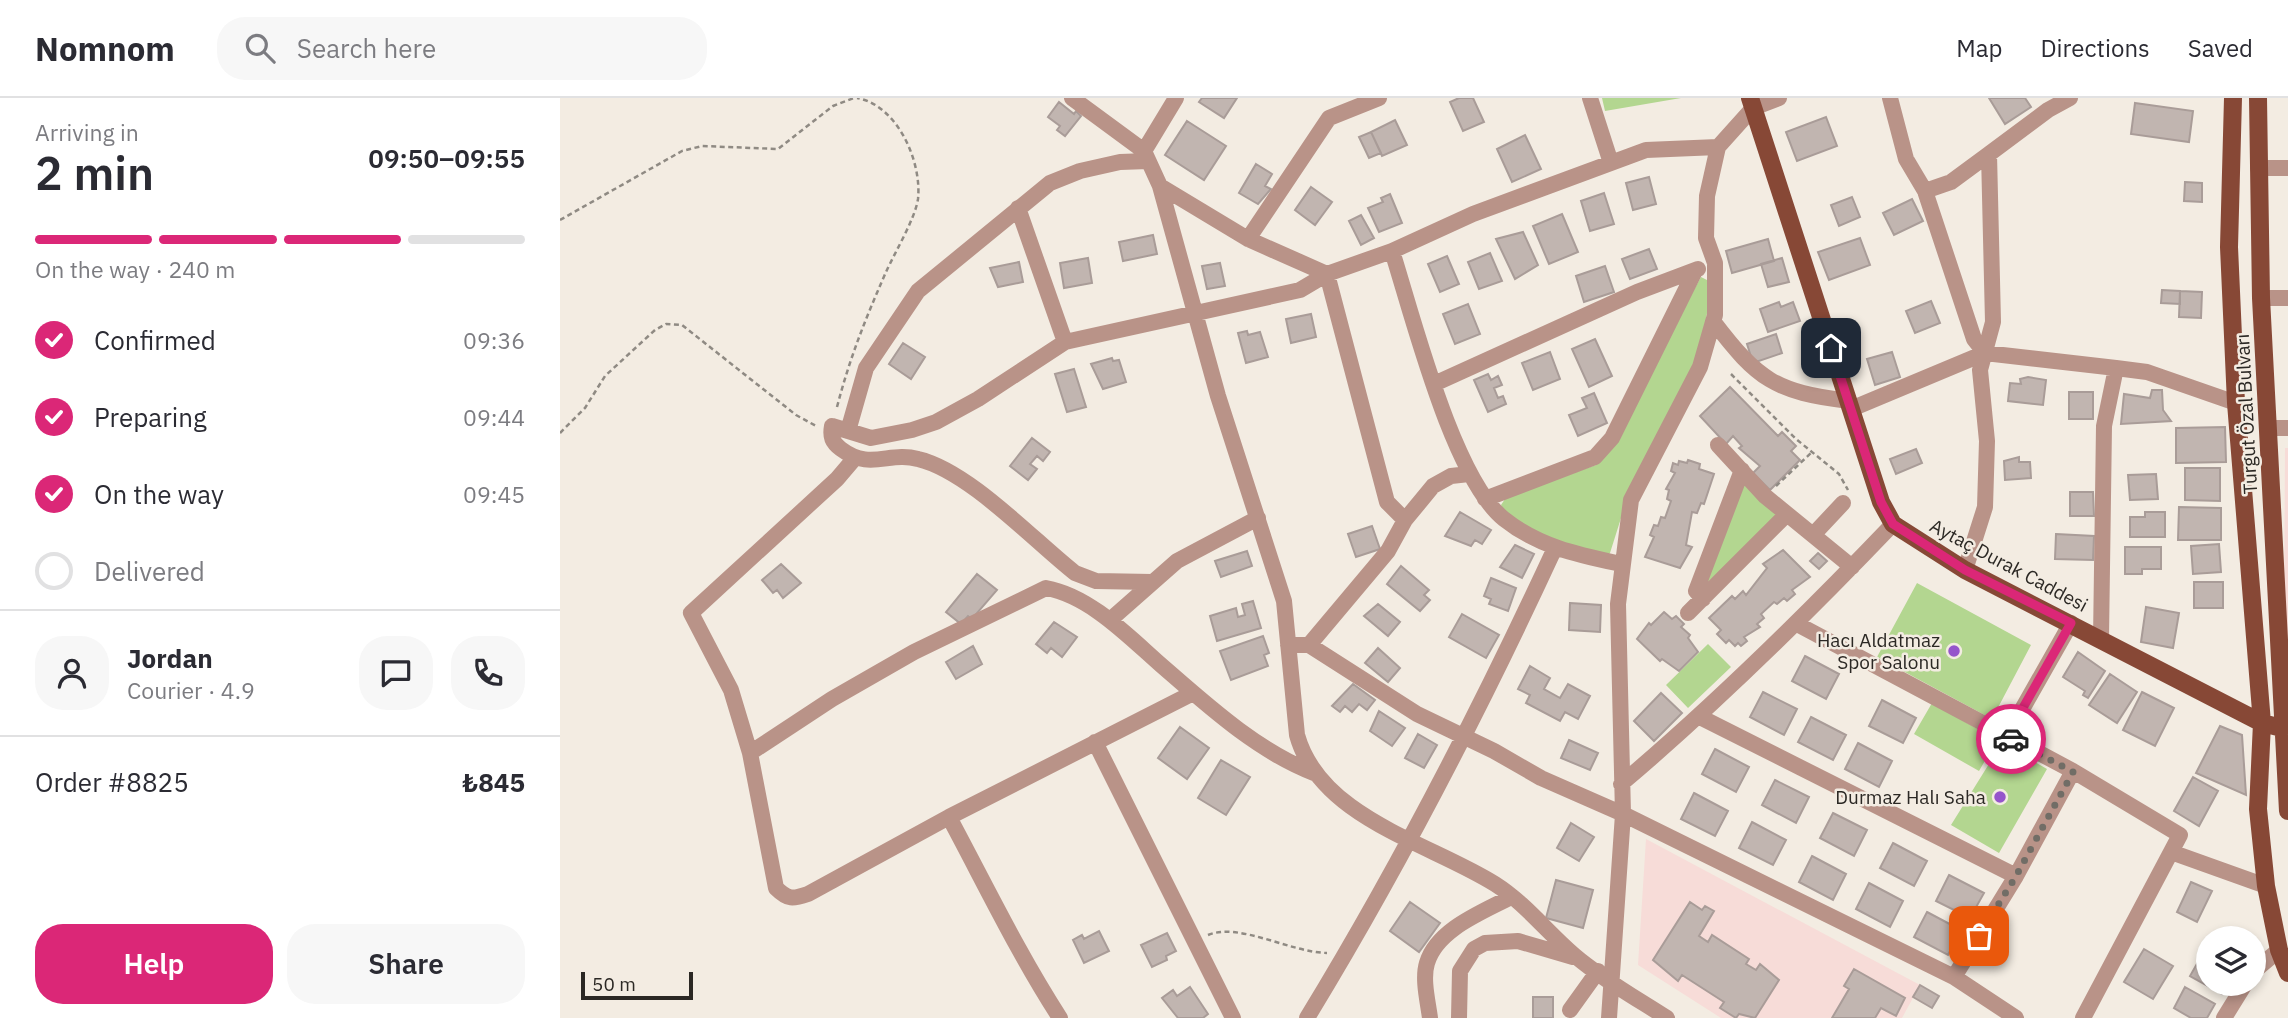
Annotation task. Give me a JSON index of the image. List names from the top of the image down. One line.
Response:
{"streets":{"main road":["Turgut Özal Bulvarı","Aytaç Durak Caddesi"]},"crossings":[["Turgut Özal Bulvarı","Aytaç Durak Caddesi"]],"places":["Hacı Aldatmaz Spor Salonu","Durmaz Halı Saha"],"scale_bar":"50 m","page":{"header":"Nomnom","search":"Search here","nav":["Map","Directions","Saved"],"heading":["2 min","Arriving in","09:50–09:55"],"panel":["Jordan","Courier · 4.9","Order #8825","₺845"],"bar":"On the way · 240 m","list":[["Confirmed","09:36"],["Preparing","09:44"],["On the way","09:45"],"Delivered"],"buttons":["Help","Share"],"scale":"50 m"}}
